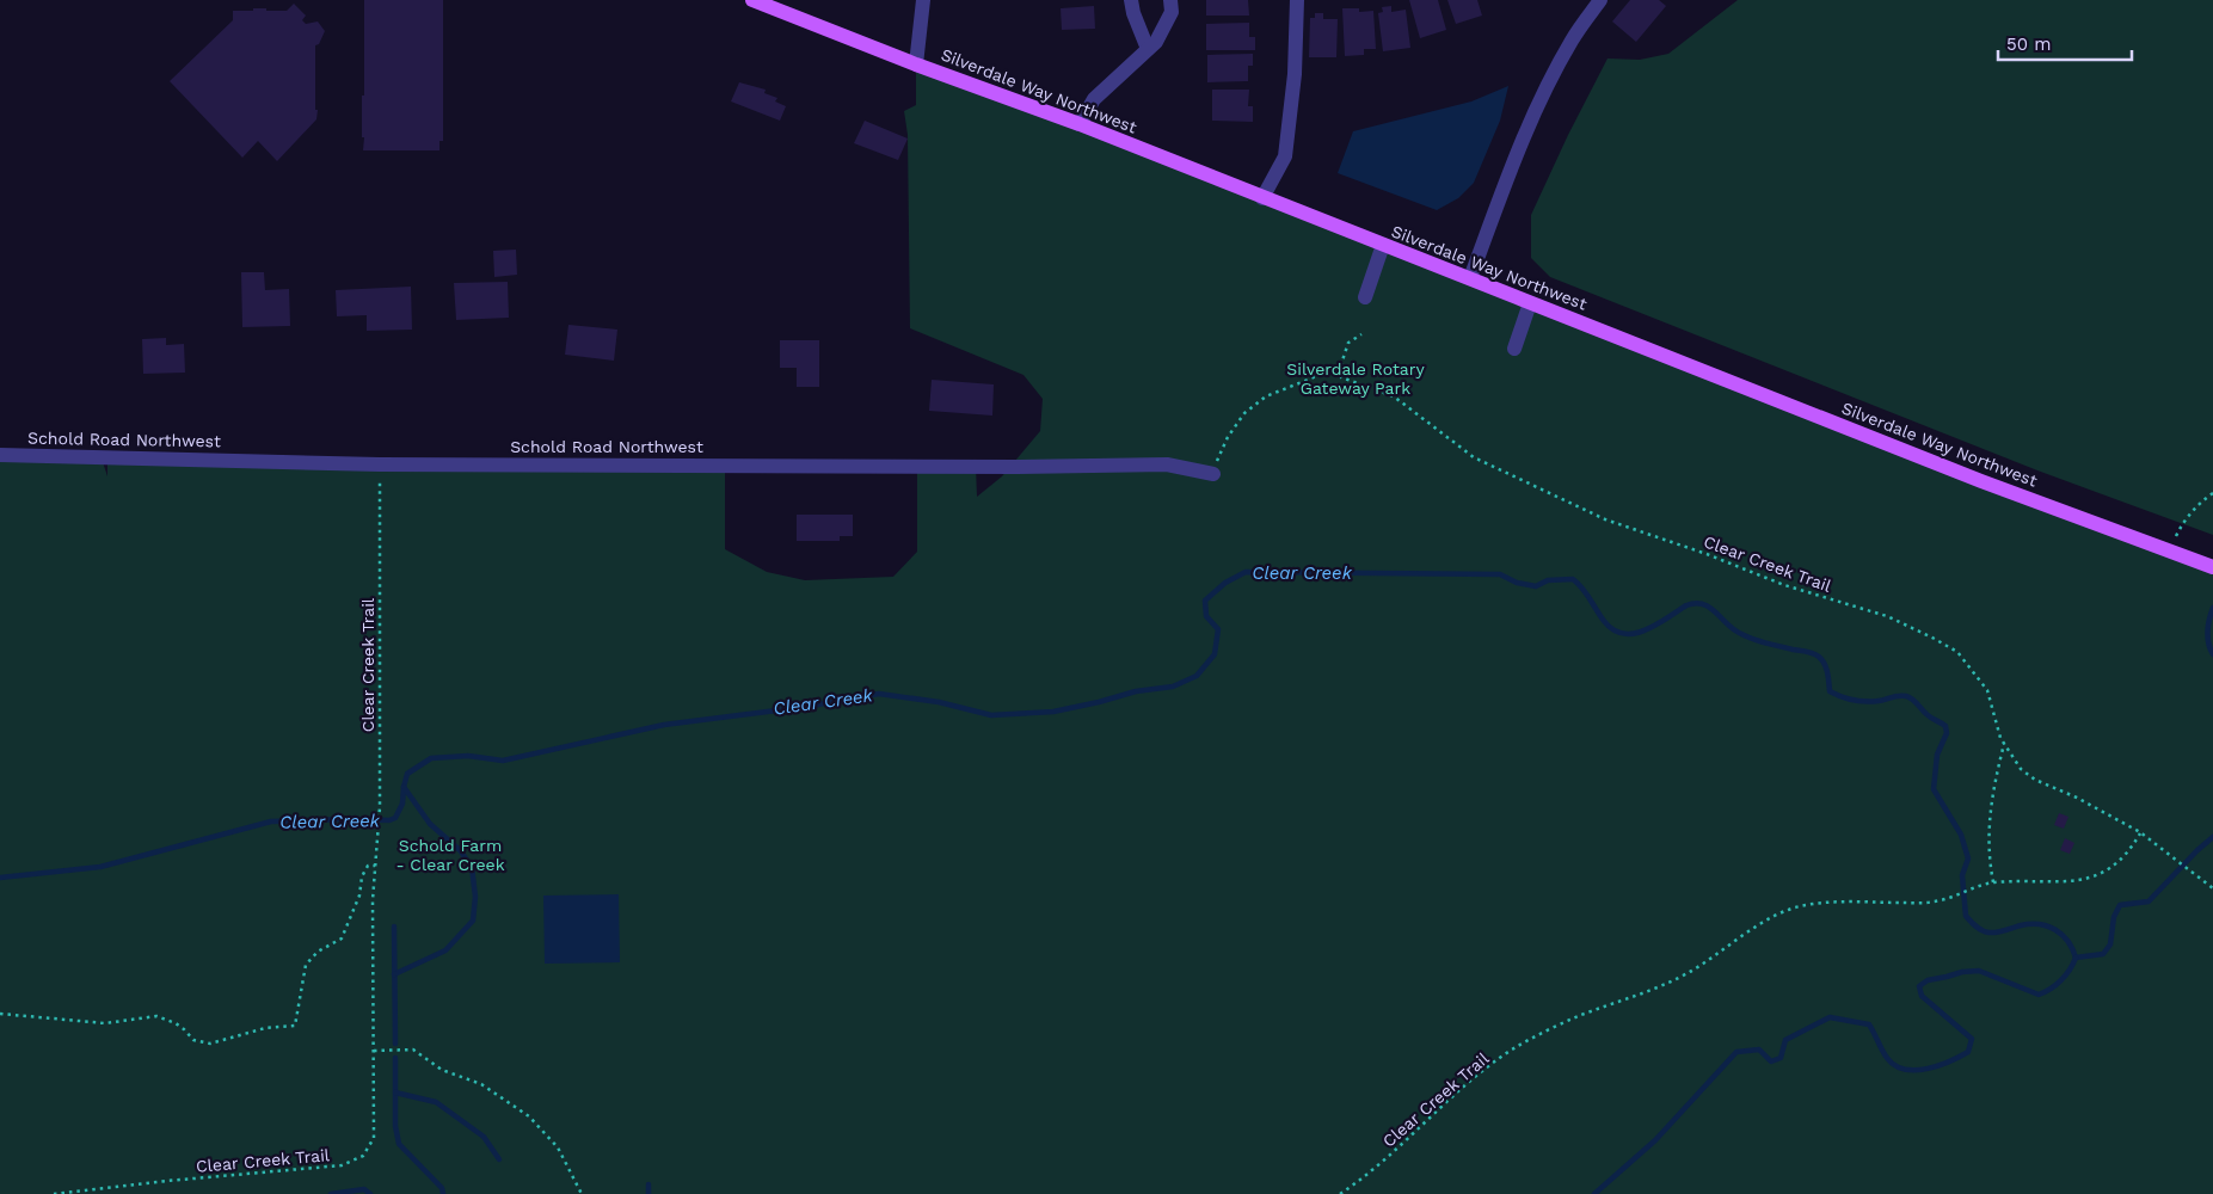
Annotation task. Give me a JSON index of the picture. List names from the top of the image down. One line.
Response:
{"streets":{"main road":["Silverdale Way Northwest"],"street":["Schold Road Northwest"],"path":["Clear Creek Trail"]},"crossings":[["Schold Road Northwest","Clear Creek Trail"]],"water":["Clear Creek"],"parks":["Silverdale Rotary Gateway Park","Schold Farm - Clear Creek"],"scale_bar":"50 m"}
